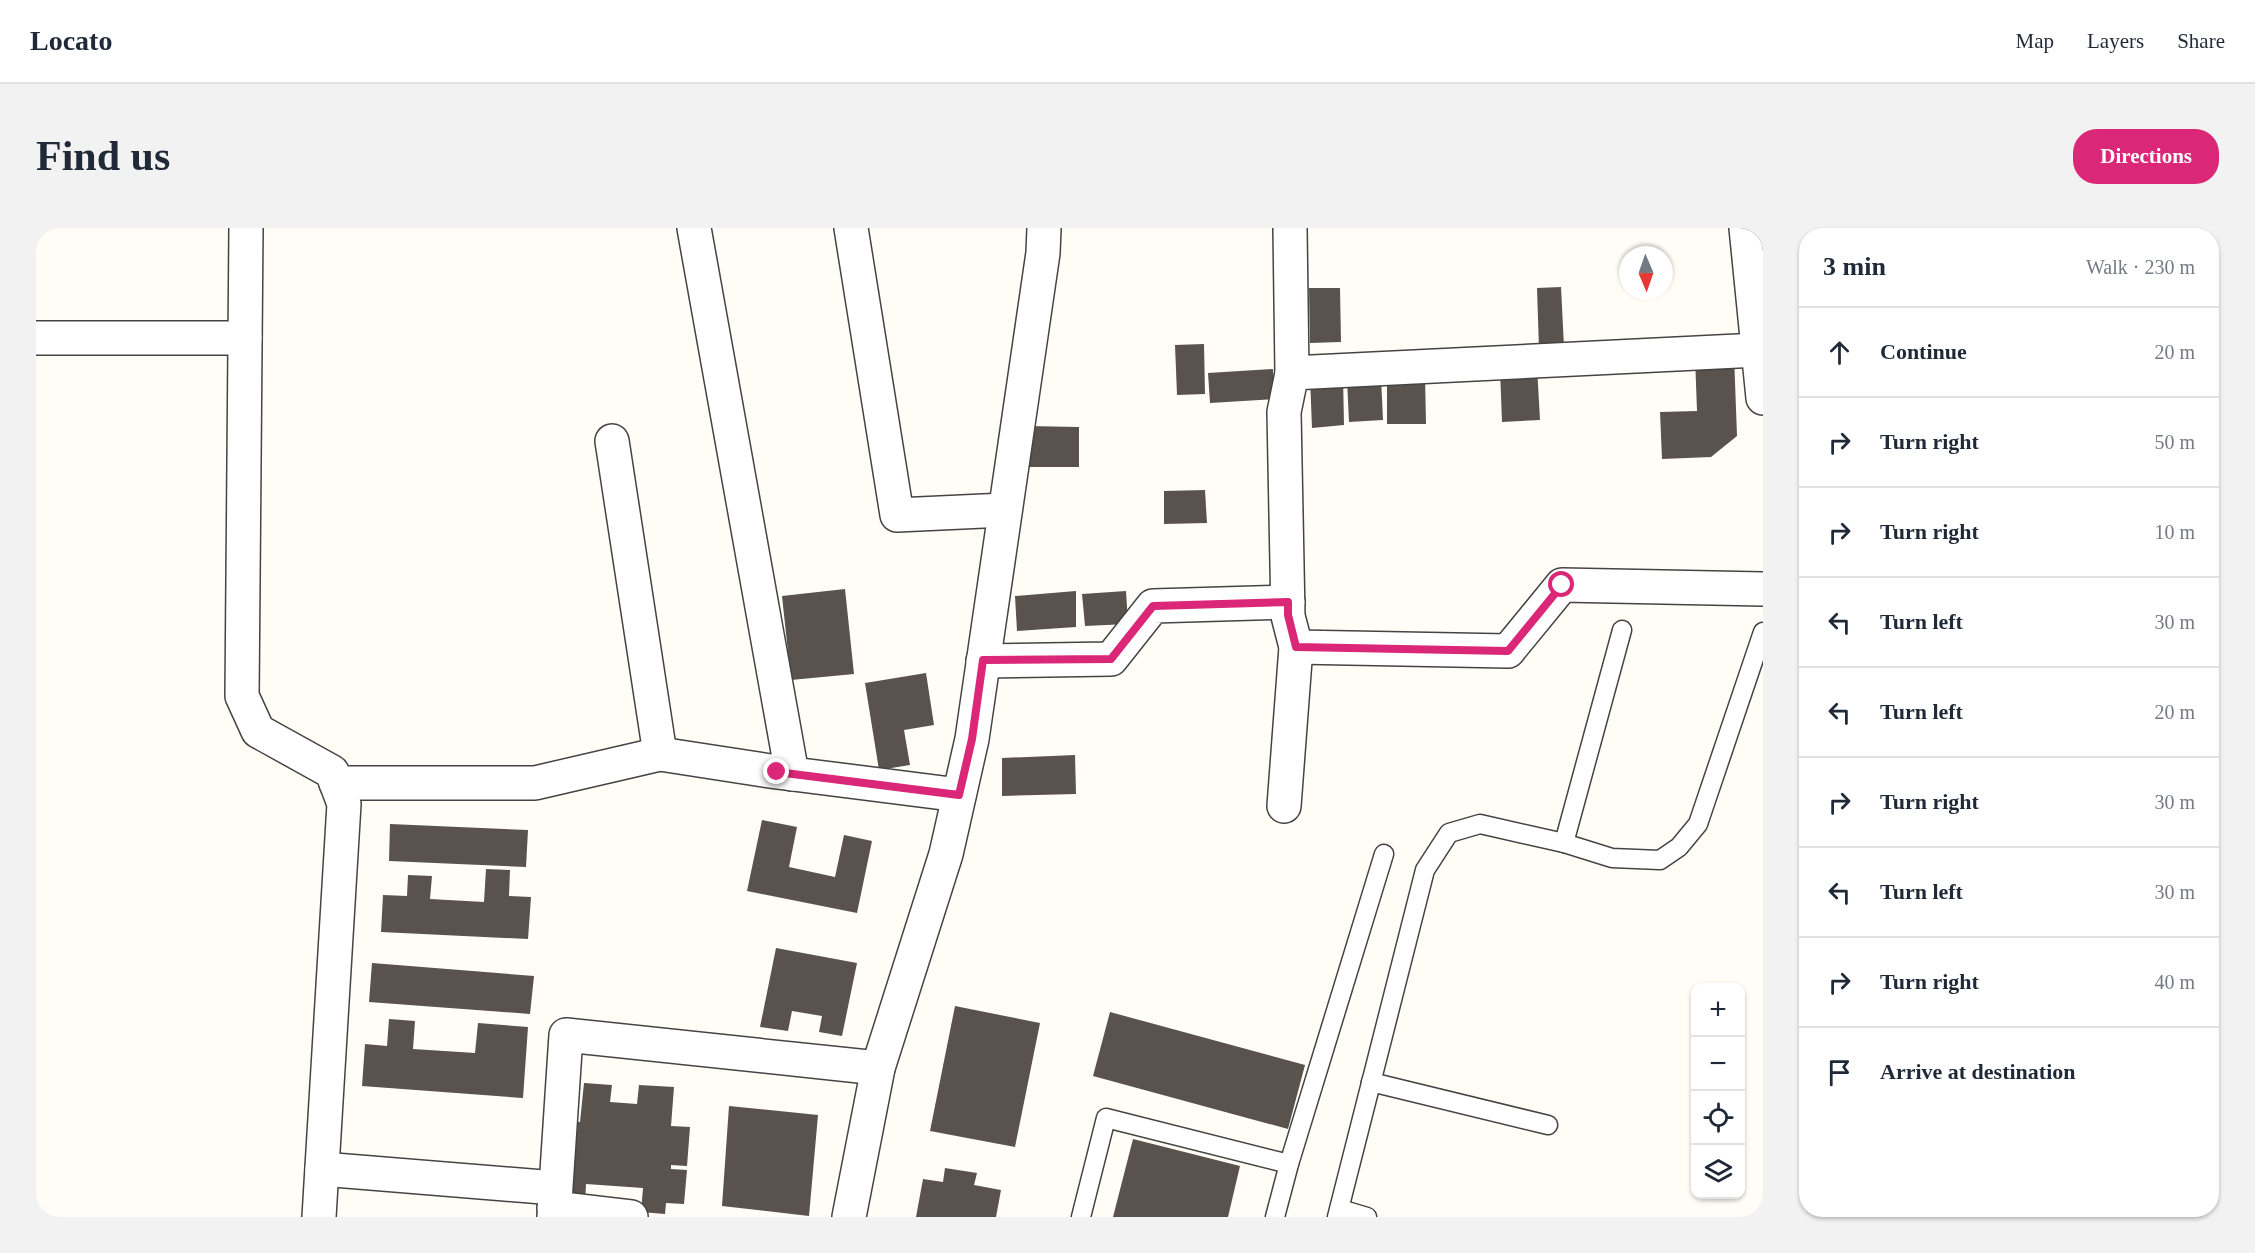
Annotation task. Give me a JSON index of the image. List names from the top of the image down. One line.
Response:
{"north":"bottom","page":{"header":"Locato","nav":["Map","Layers","Share"],"buttons":"Directions","title":"Find us","heading":["3 min","Walk · 230 m"],"list":[["Continue","20 m"],["Turn right","50 m"],["Turn right","10 m"],["Turn left","30 m"],["Turn left","20 m"],["Turn right","30 m"],["Turn left","30 m"],["Turn right","40 m"],"Arrive at destination"],"map_buttons":["+","−"]}}
